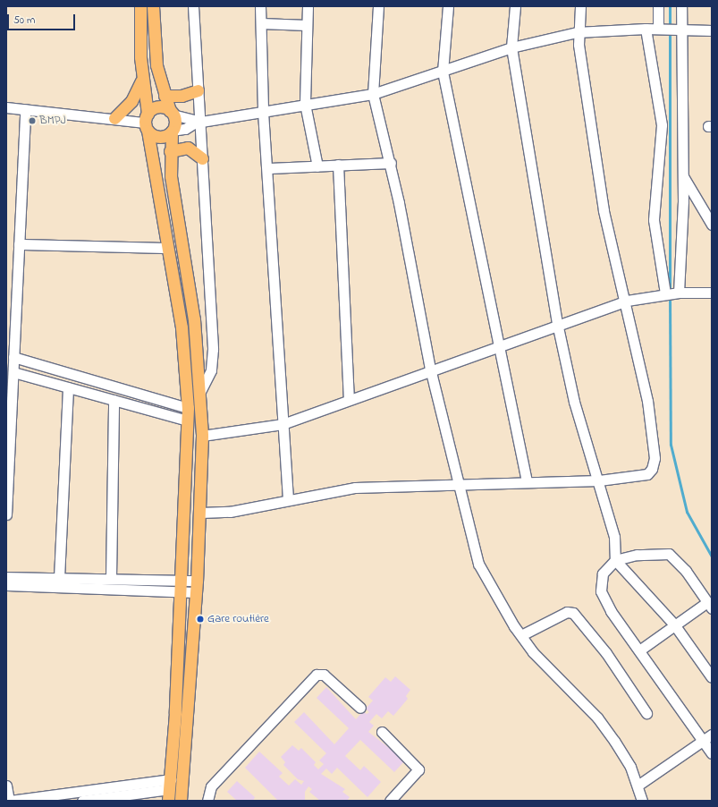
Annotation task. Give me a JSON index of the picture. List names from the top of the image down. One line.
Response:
{"places":["BMPJ","Gare routière"],"scale_bar":"50 m"}
